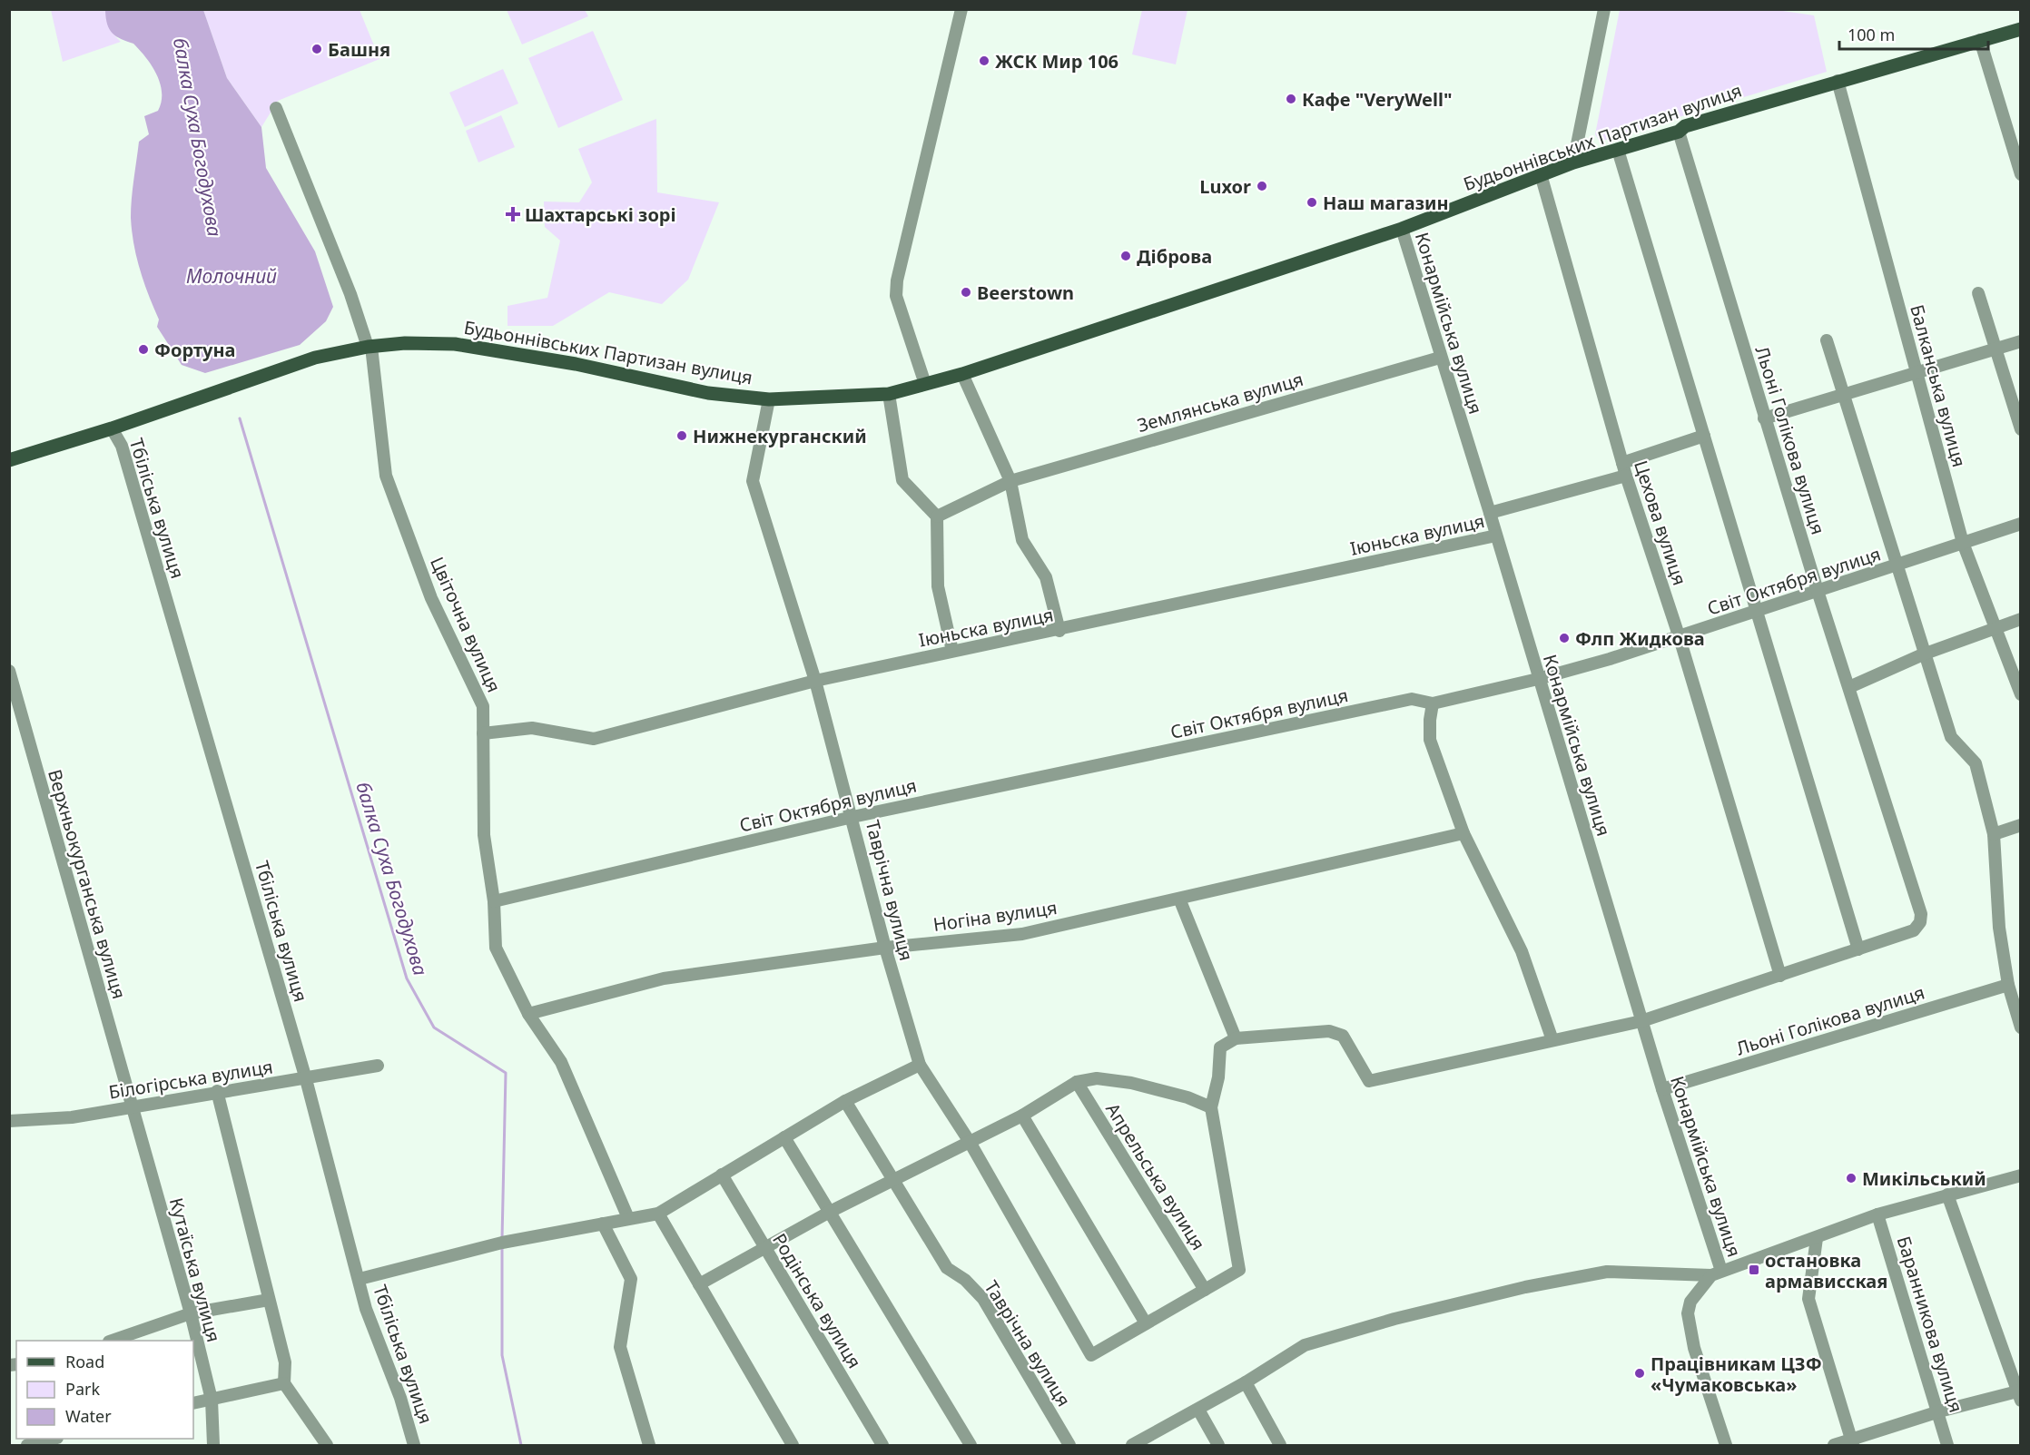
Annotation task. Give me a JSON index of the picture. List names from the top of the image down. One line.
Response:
{"streets":{"main road":["Будьоннівських Партизан вулиця"],"street":["Конармійська вулиця","Балканська вулиця","Землянська вулиця","Льоні Голікова вулиця","Тбіліська вулиця","Цехова вулиця","Iюньска вулиця","Світ Октября вулиця","Цвiточна вулиця","Верхньокурганська вулиця","Таврічна вулиця","Ногіна вулиця","Білогірська вулиця","Апрельська вулиця","Кутаїська вулиця","Родінська вулиця","Баранникова вулиця"]},"crossings":[["Будьоннівських Партизан вулиця","Конармійська вулиця"],["Будьоннівських Партизан вулиця","Балканська вулиця"],["Будьоннівських Партизан вулиця","Льоні Голікова вулиця"],["Будьоннівських Партизан вулиця","Тбіліська вулиця"],["Будьоннівських Партизан вулиця","Цехова вулиця"],["Будьоннівських Партизан вулиця","Цвiточна вулиця"],["Будьоннівських Партизан вулиця","Таврічна вулиця"],["Конармійська вулиця","Землянська вулиця"],["Конармійська вулиця","Льоні Голікова вулиця"],["Конармійська вулиця","Iюньска вулиця"],["Конармійська вулиця","Світ Октября вулиця"],["Балканська вулиця","Світ Октября вулиця"],["Льоні Голікова вулиця","Світ Октября вулиця"],["Тбіліська вулиця","Білогірська вулиця"],["Цехова вулиця","Світ Октября вулиця"],["Iюньска вулиця","Цвiточна вулиця"],["Iюньска вулиця","Таврічна вулиця"],["Світ Октября вулиця","Цвiточна вулиця"],["Світ Октября вулиця","Таврічна вулиця"],["Цвiточна вулиця","Ногіна вулиця"],["Верхньокурганська вулиця","Білогірська вулиця"],["Верхньокурганська вулиця","Кутаїська вулиця"],["Таврічна вулиця","Ногіна вулиця"],["Білогірська вулиця","Кутаїська вулиця"]],"water":["балка Суха Богодухова","Молочний"],"places":{"other":["Башня","ЖСК Мир 106","Кафе \"VeryWell\"","Luxor","Наш магазин","Діброва","Beerstown","Фортуна","Нижнекурганский","Флп Жидкова","Микільський","Працівникам ЦЗФ «Чумаковська»"],"health":["Шахтарські зорі"],"transit":["остановка армависская"]},"legend":["Road","Park","Water"],"scale_bar":"100 m"}
